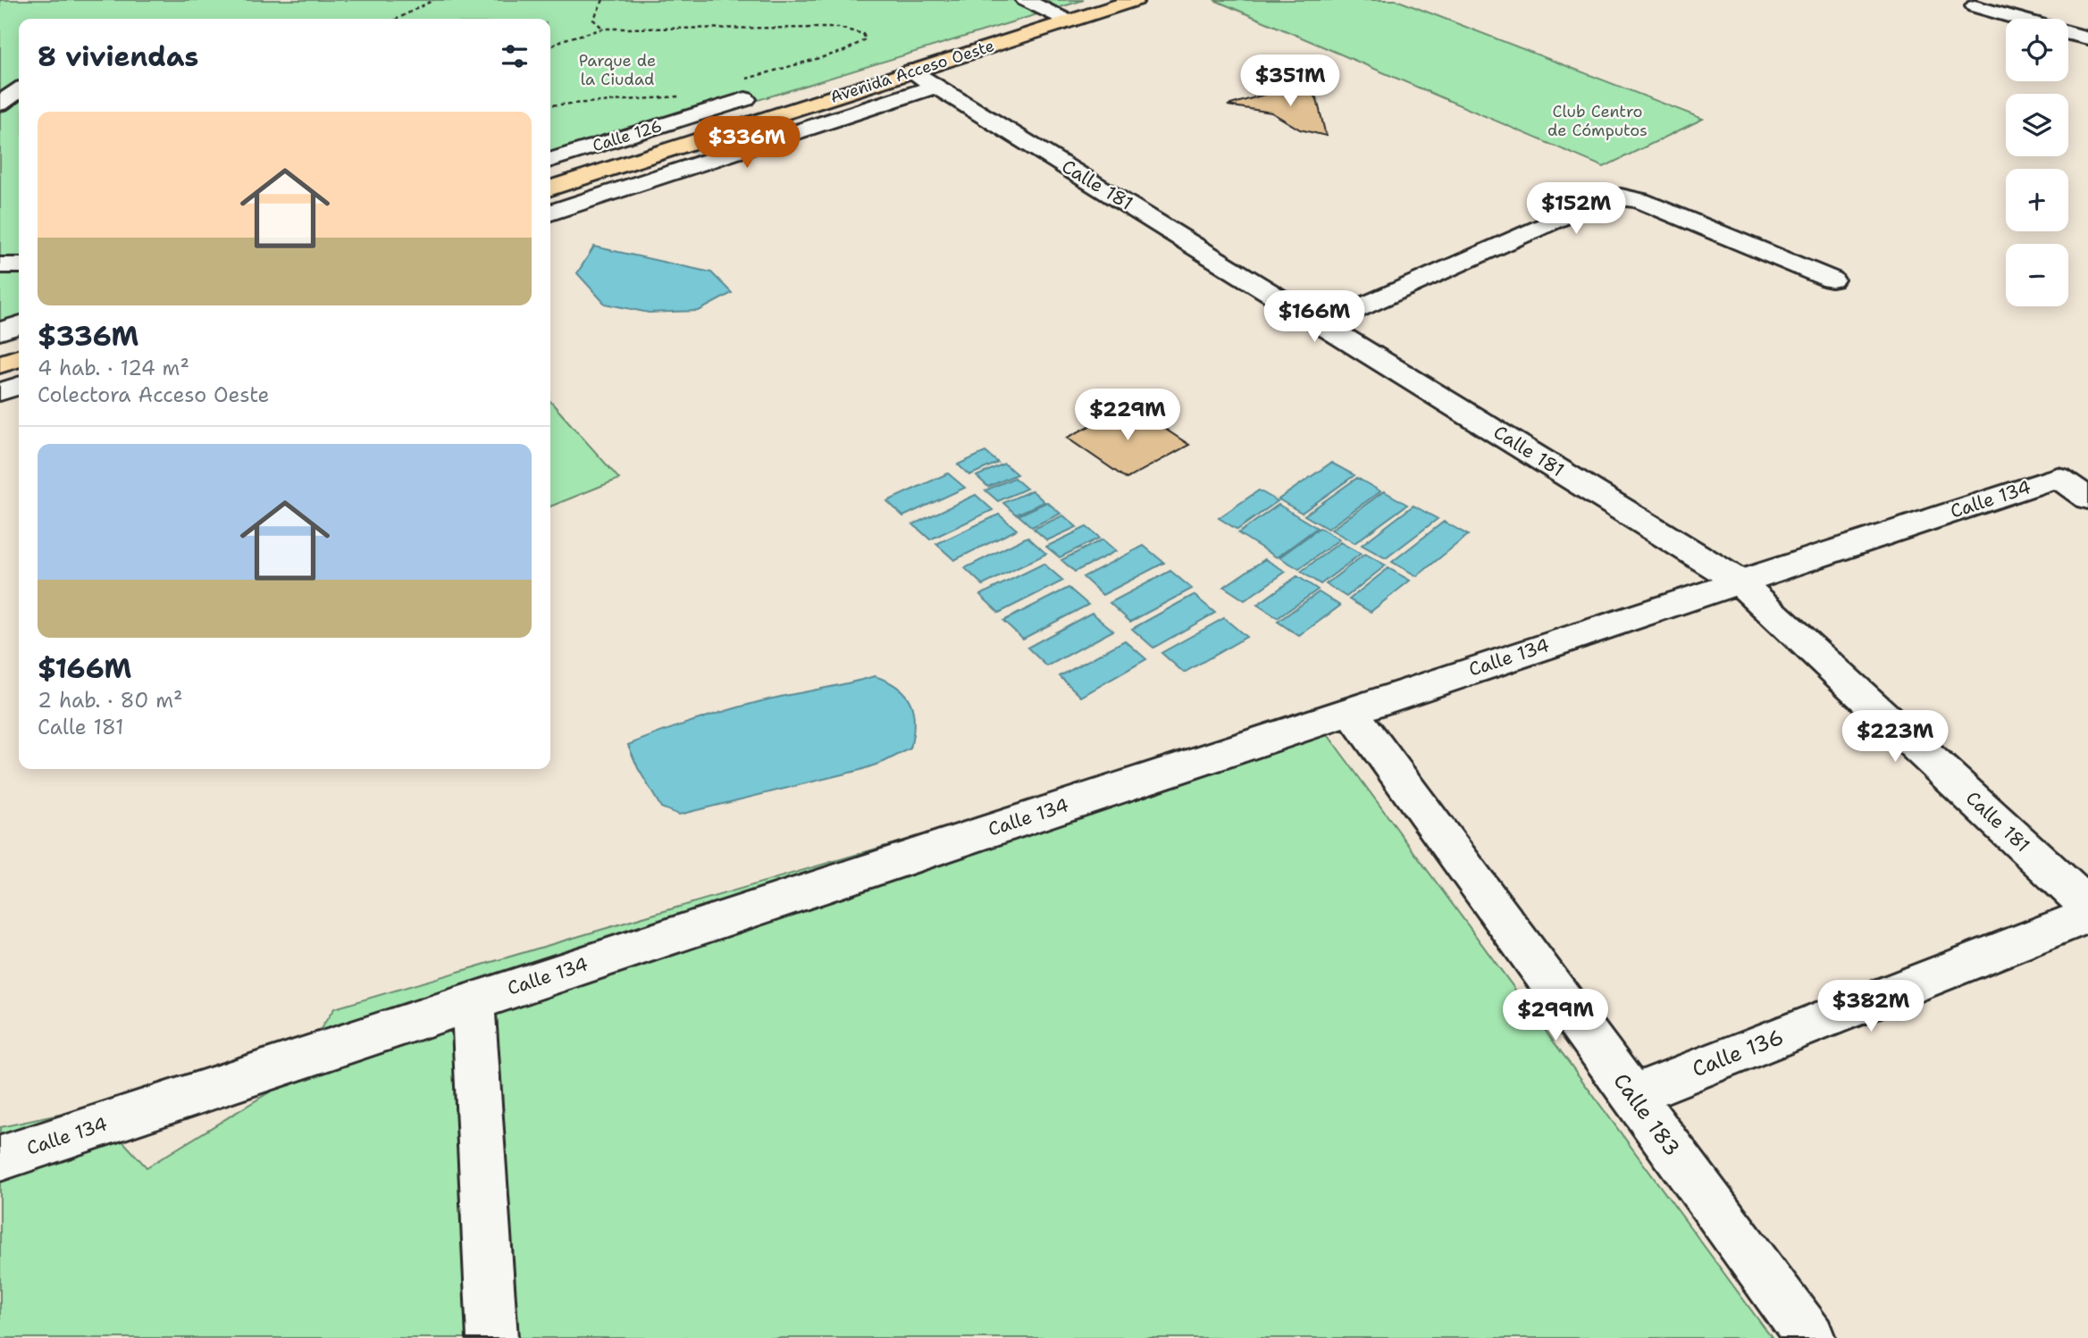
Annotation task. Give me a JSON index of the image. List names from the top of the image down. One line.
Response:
{"streets":{"highway":["Avenida Acceso Oeste"],"street":["Calle 126","Calle 181","Calle 134","Calle 136","Calle 183"]},"crossings":[["Avenida Acceso Oeste","Calle 181"],["Calle 181","Calle 134"],["Calle 134","Calle 183"],["Calle 136","Calle 183"]],"parks":["Parque de la Ciudad","Club Centro de Cómputos"],"page":{"map_buttons":["+","−"],"heading":"8 viviendas","price":["$351M","$336M","$152M","$166M","$229M","$223M","$382M","$299M"],"list":[{"name":"$336M","note":"4 hab. · 124 m² · Colectora Acceso Oeste"},{"name":"$166M","note":"2 hab. · 80 m² · Calle 181"}]}}
